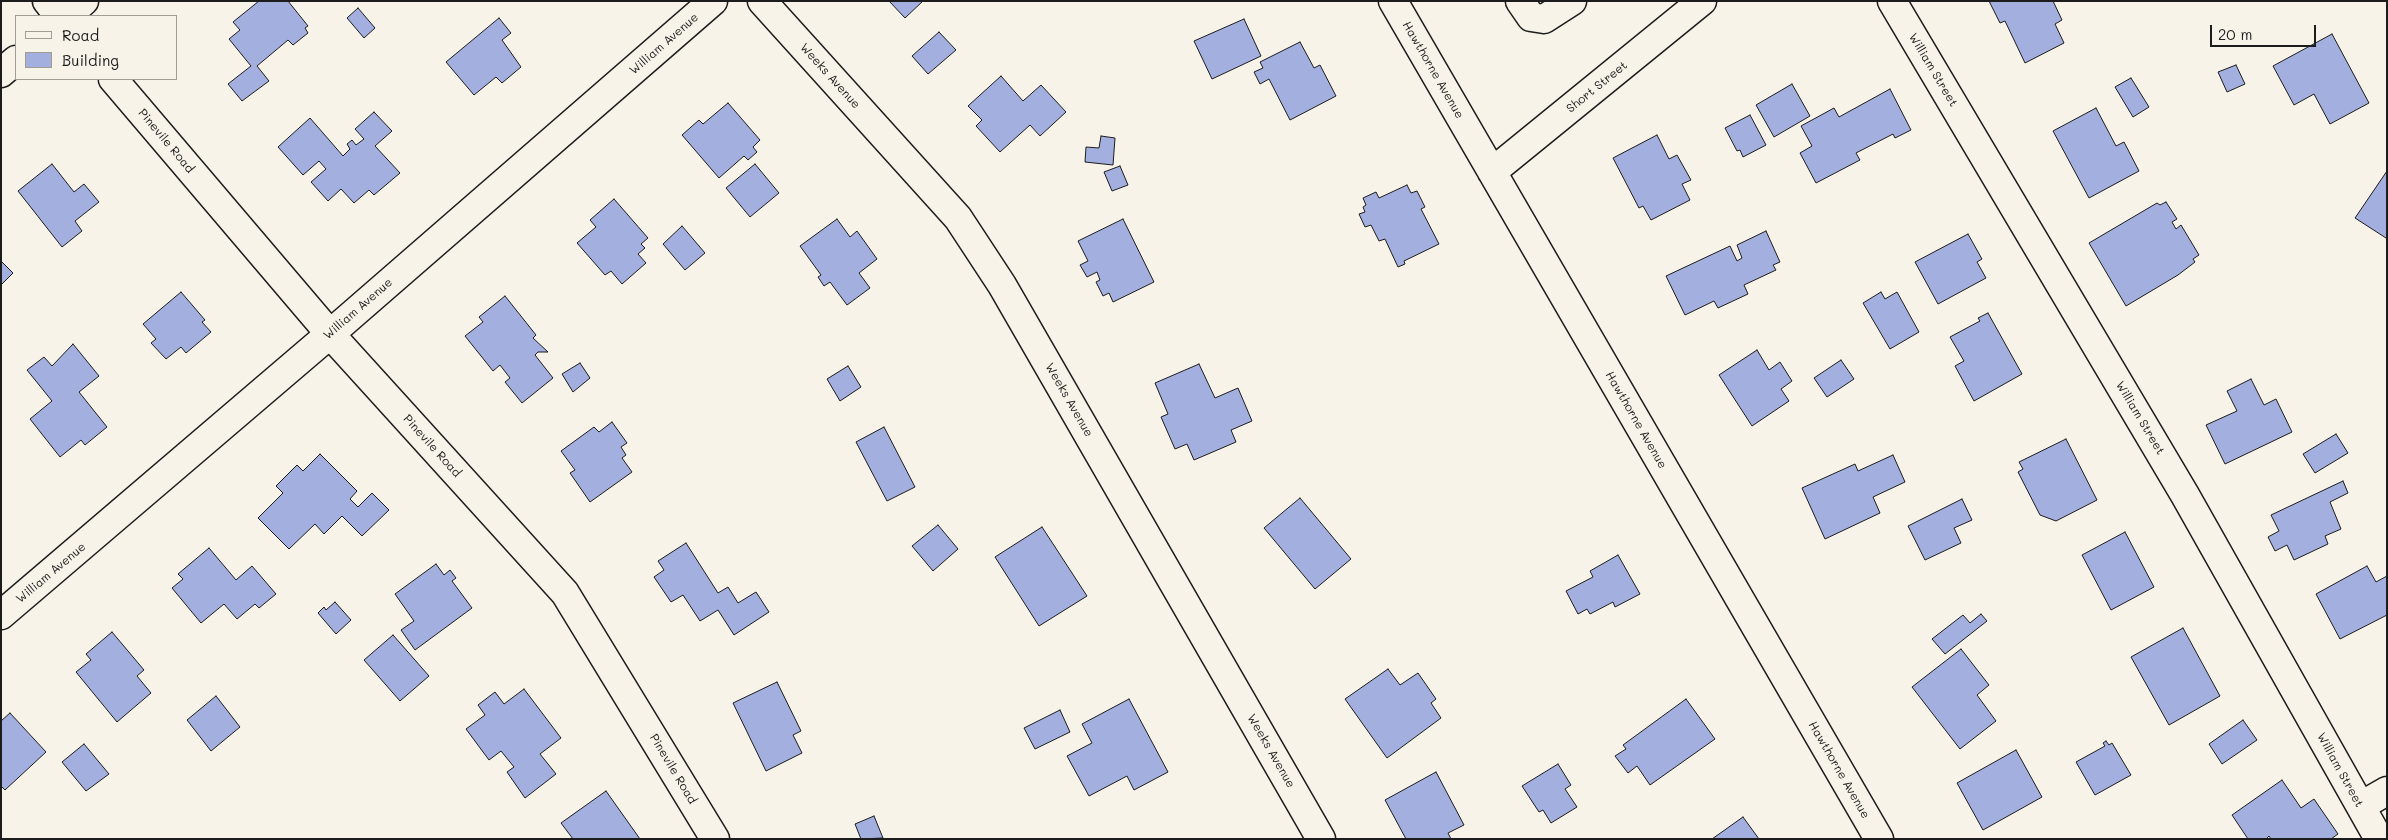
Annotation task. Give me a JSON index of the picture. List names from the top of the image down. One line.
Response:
{"streets":{"street":["William Avenue","Hawthorne Avenue","William Street","Weeks Avenue","Short Street","Pinevile Road"]},"crossings":[["William Avenue","Pinevile Road"],["Hawthorne Avenue","Short Street"]],"legend":["Road","Building"],"scale_bar":"20 m"}
